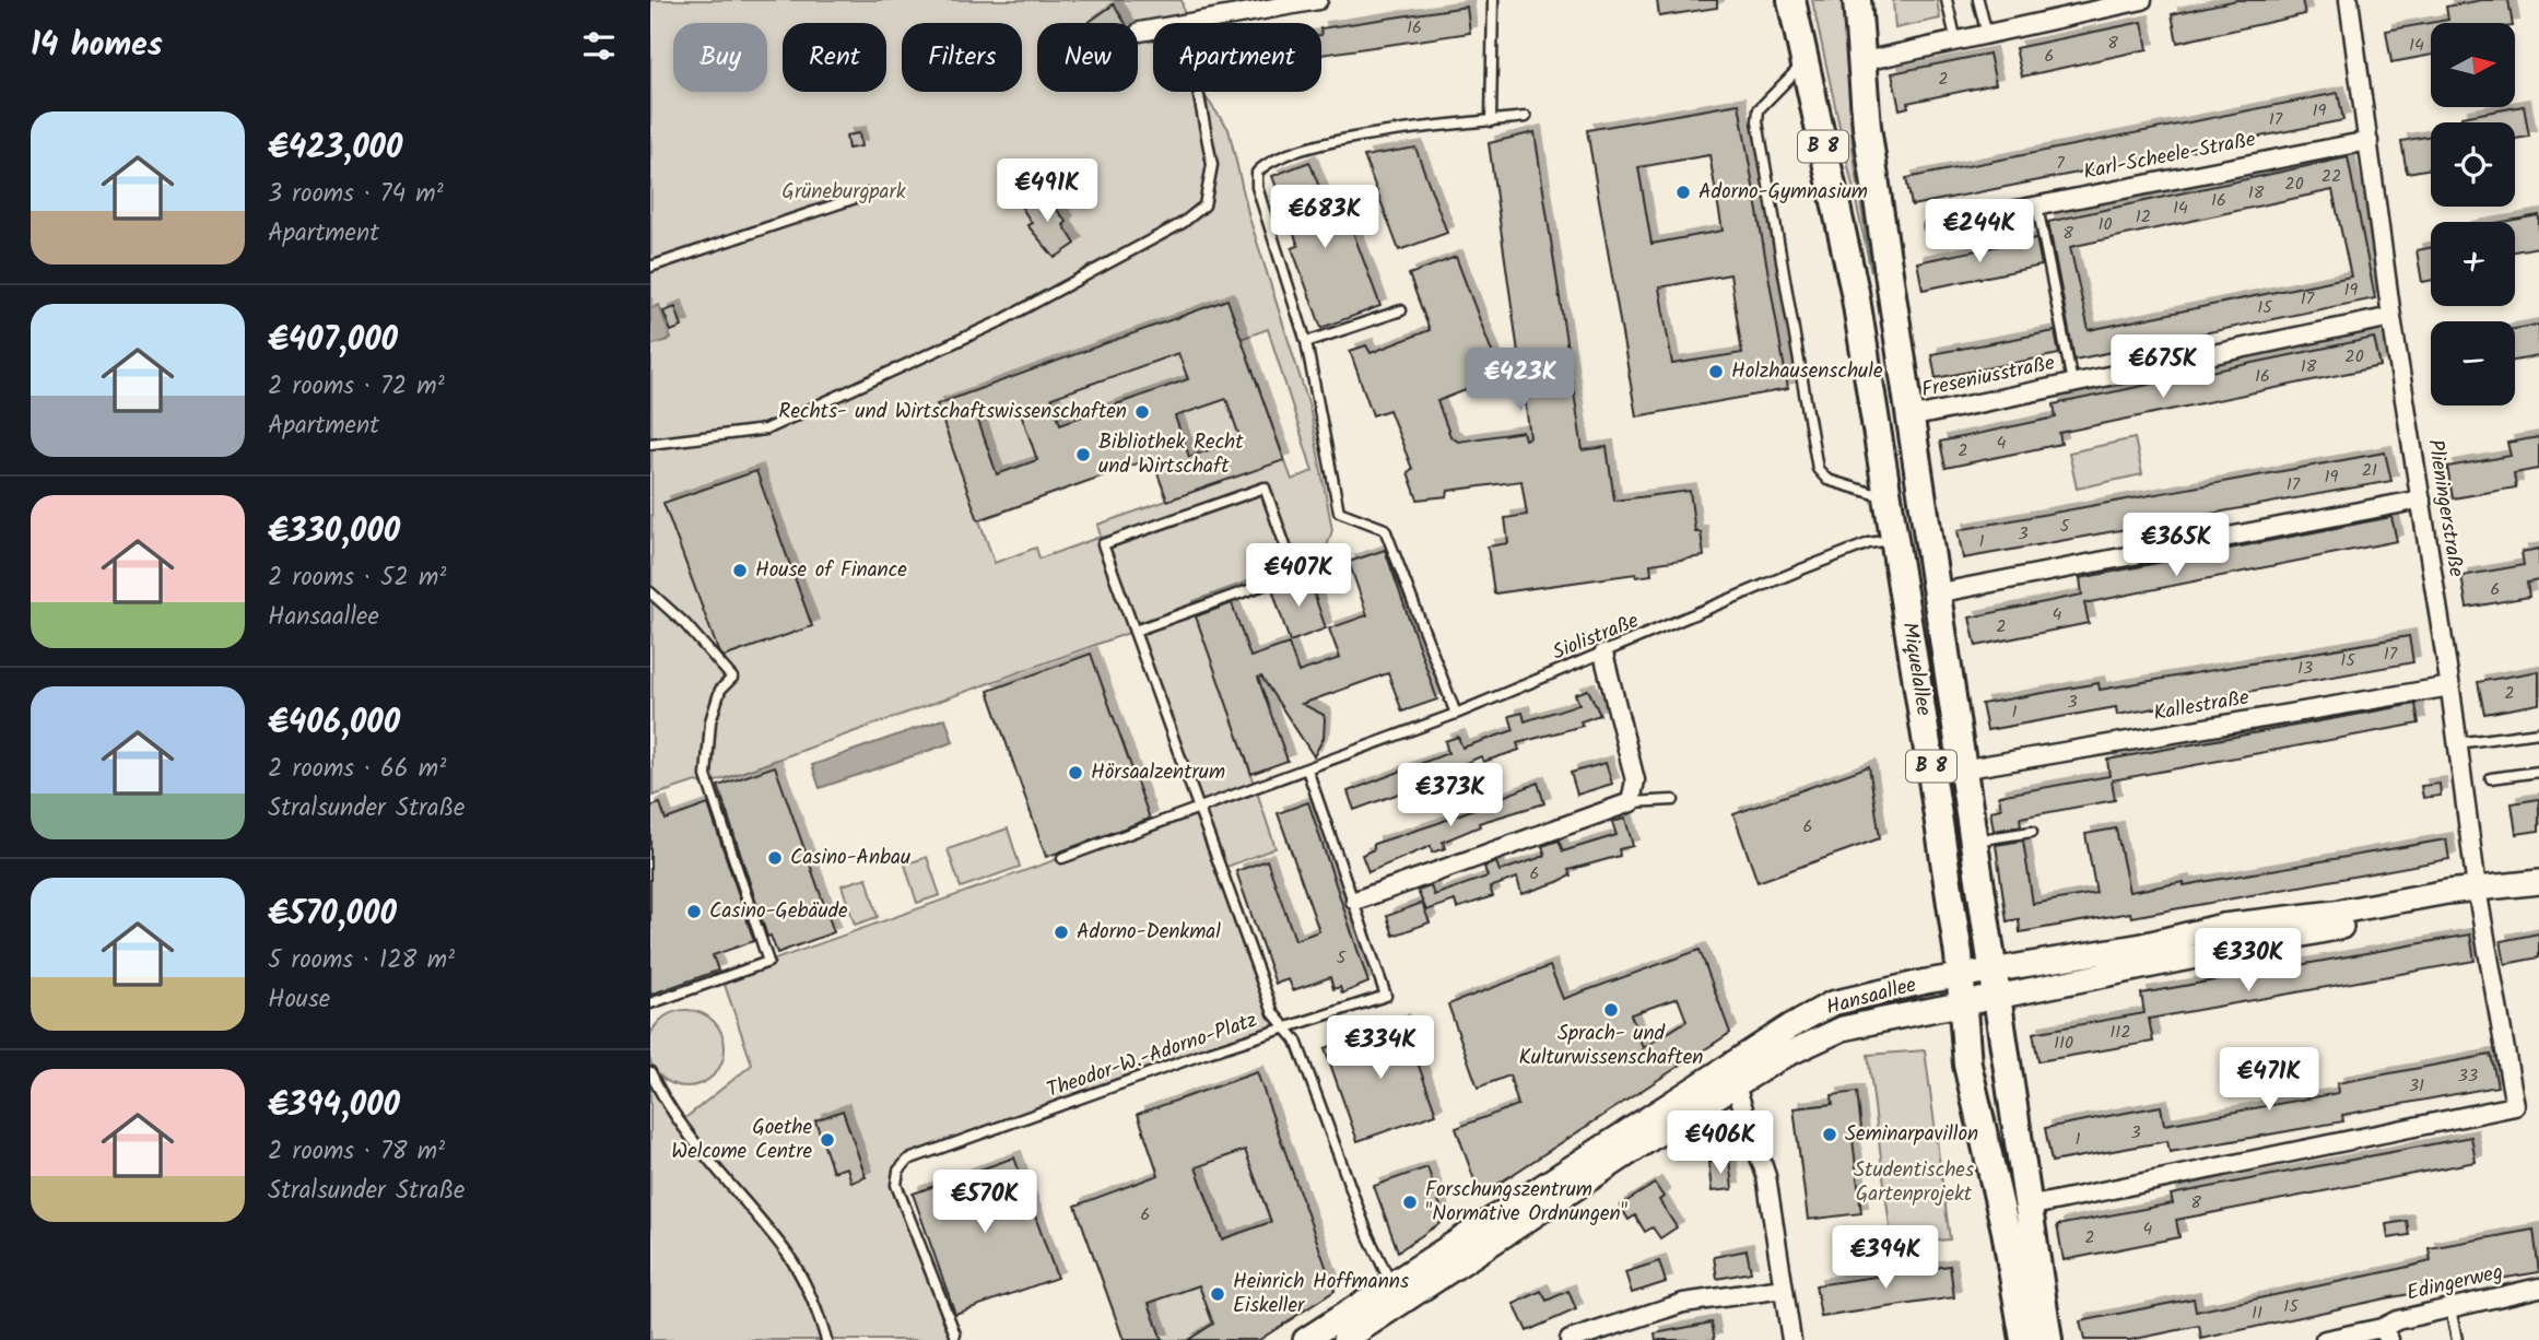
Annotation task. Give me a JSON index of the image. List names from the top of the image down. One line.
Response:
{"streets":{"main road":["B 8","Miquelallee","Hansaallee"],"street":["Karl-Scheele-Straße","Freseniusstraße","Plieningerstraße","Kallestraße","Edingerweg"],"lane":["Siolistraße","Theodor-W.-Adorno-Platz"]},"crossings":[["B 8","Miquelallee"],["Karl-Scheele-Straße","Plieningerstraße"],["Freseniusstraße","Plieningerstraße"],["Freseniusstraße","Miquelallee"],["Plieningerstraße","Miquelallee"],["Plieningerstraße","Kallestraße"],["Plieningerstraße","Hansaallee"],["Siolistraße","Miquelallee"],["Miquelallee","Kallestraße"],["Miquelallee","Hansaallee"]],"parks":["Grüneburgpark","Studentisches Gartenprojekt"],"places":["Adorno-Gymnasium","Holzhausenschule","Rechts- und Wirtschaftswissenschaften","Bibliothek Recht und Wirtschaft","House of Finance","Hörsaalzentrum","Casino-Anbau","Casino-Gebäude","Adorno-Denkmal","Sprach- und Kulturwissenschaften","Seminarpavillon","Goethe Welcome Centre","Forschungszentrum \"Normative Ordnungen\"","Heinrich Hoffmanns Eiskeller"],"house_numbers":["16","8","14","6","2","19","17","7","22","20","18","16","14","12","10","8","19","17","15","20","18","16","4","2","21","19","17","5","3","1","6","4","2","17","15","13","2","3","1","6","6","5","112","110","33","31","3","1","8","6","4","2","15","11"],"north":"right","page":{"heading":"14 homes","map_buttons":["+","−"],"chip":["Buy","Rent","Filters","New","Apartment"],"list":[{"name":"€423,000","note":"3 rooms · 74 m² · Apartment"},{"name":"€407,000","note":"2 rooms · 72 m² · Apartment"},{"name":"€330,000","note":"2 rooms · 52 m² · Hansaallee"},{"name":"€406,000","note":"2 rooms · 66 m² · Stralsunder Straße"},{"name":"€570,000","note":"5 rooms · 128 m² · House"},{"name":"€394,000","note":"2 rooms · 78 m² · Stralsunder Straße"}],"price":["€491K","€683K","€244K","€675K","€423K","€365K","€407K","€373K","€330K","€334K","€471K","€406K","€570K","€394K"]}}
